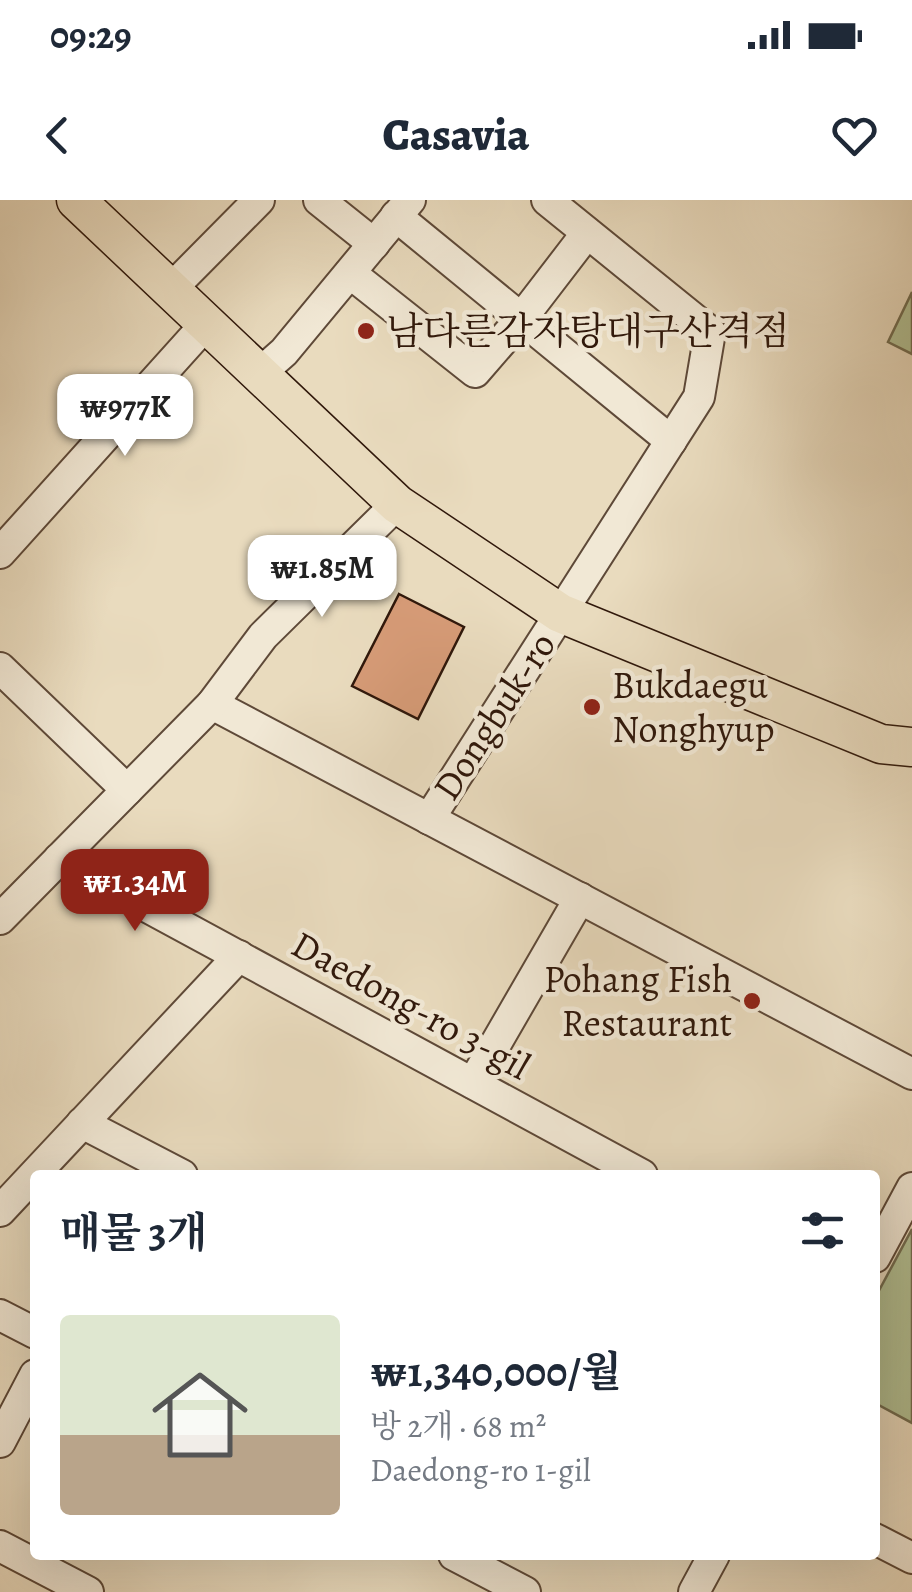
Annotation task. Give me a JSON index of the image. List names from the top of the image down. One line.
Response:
{"streets":{"main road":["Dongbuk-ro"],"street":["Daedong-ro 3-gil"]},"places":["남다른감자탕대구산격점","Bukdaegu Nonghyup","Pohang Fish Restaurant"],"page":{"status":"09:29","header":"Casavia","price":["₩977K","₩1.85M","₩1.34M"],"heading":"매물 3개","list":[{"name":"₩1,340,000/월","note":"방 2개 · 68 m² · Daedong-ro 1-gil"}]}}
